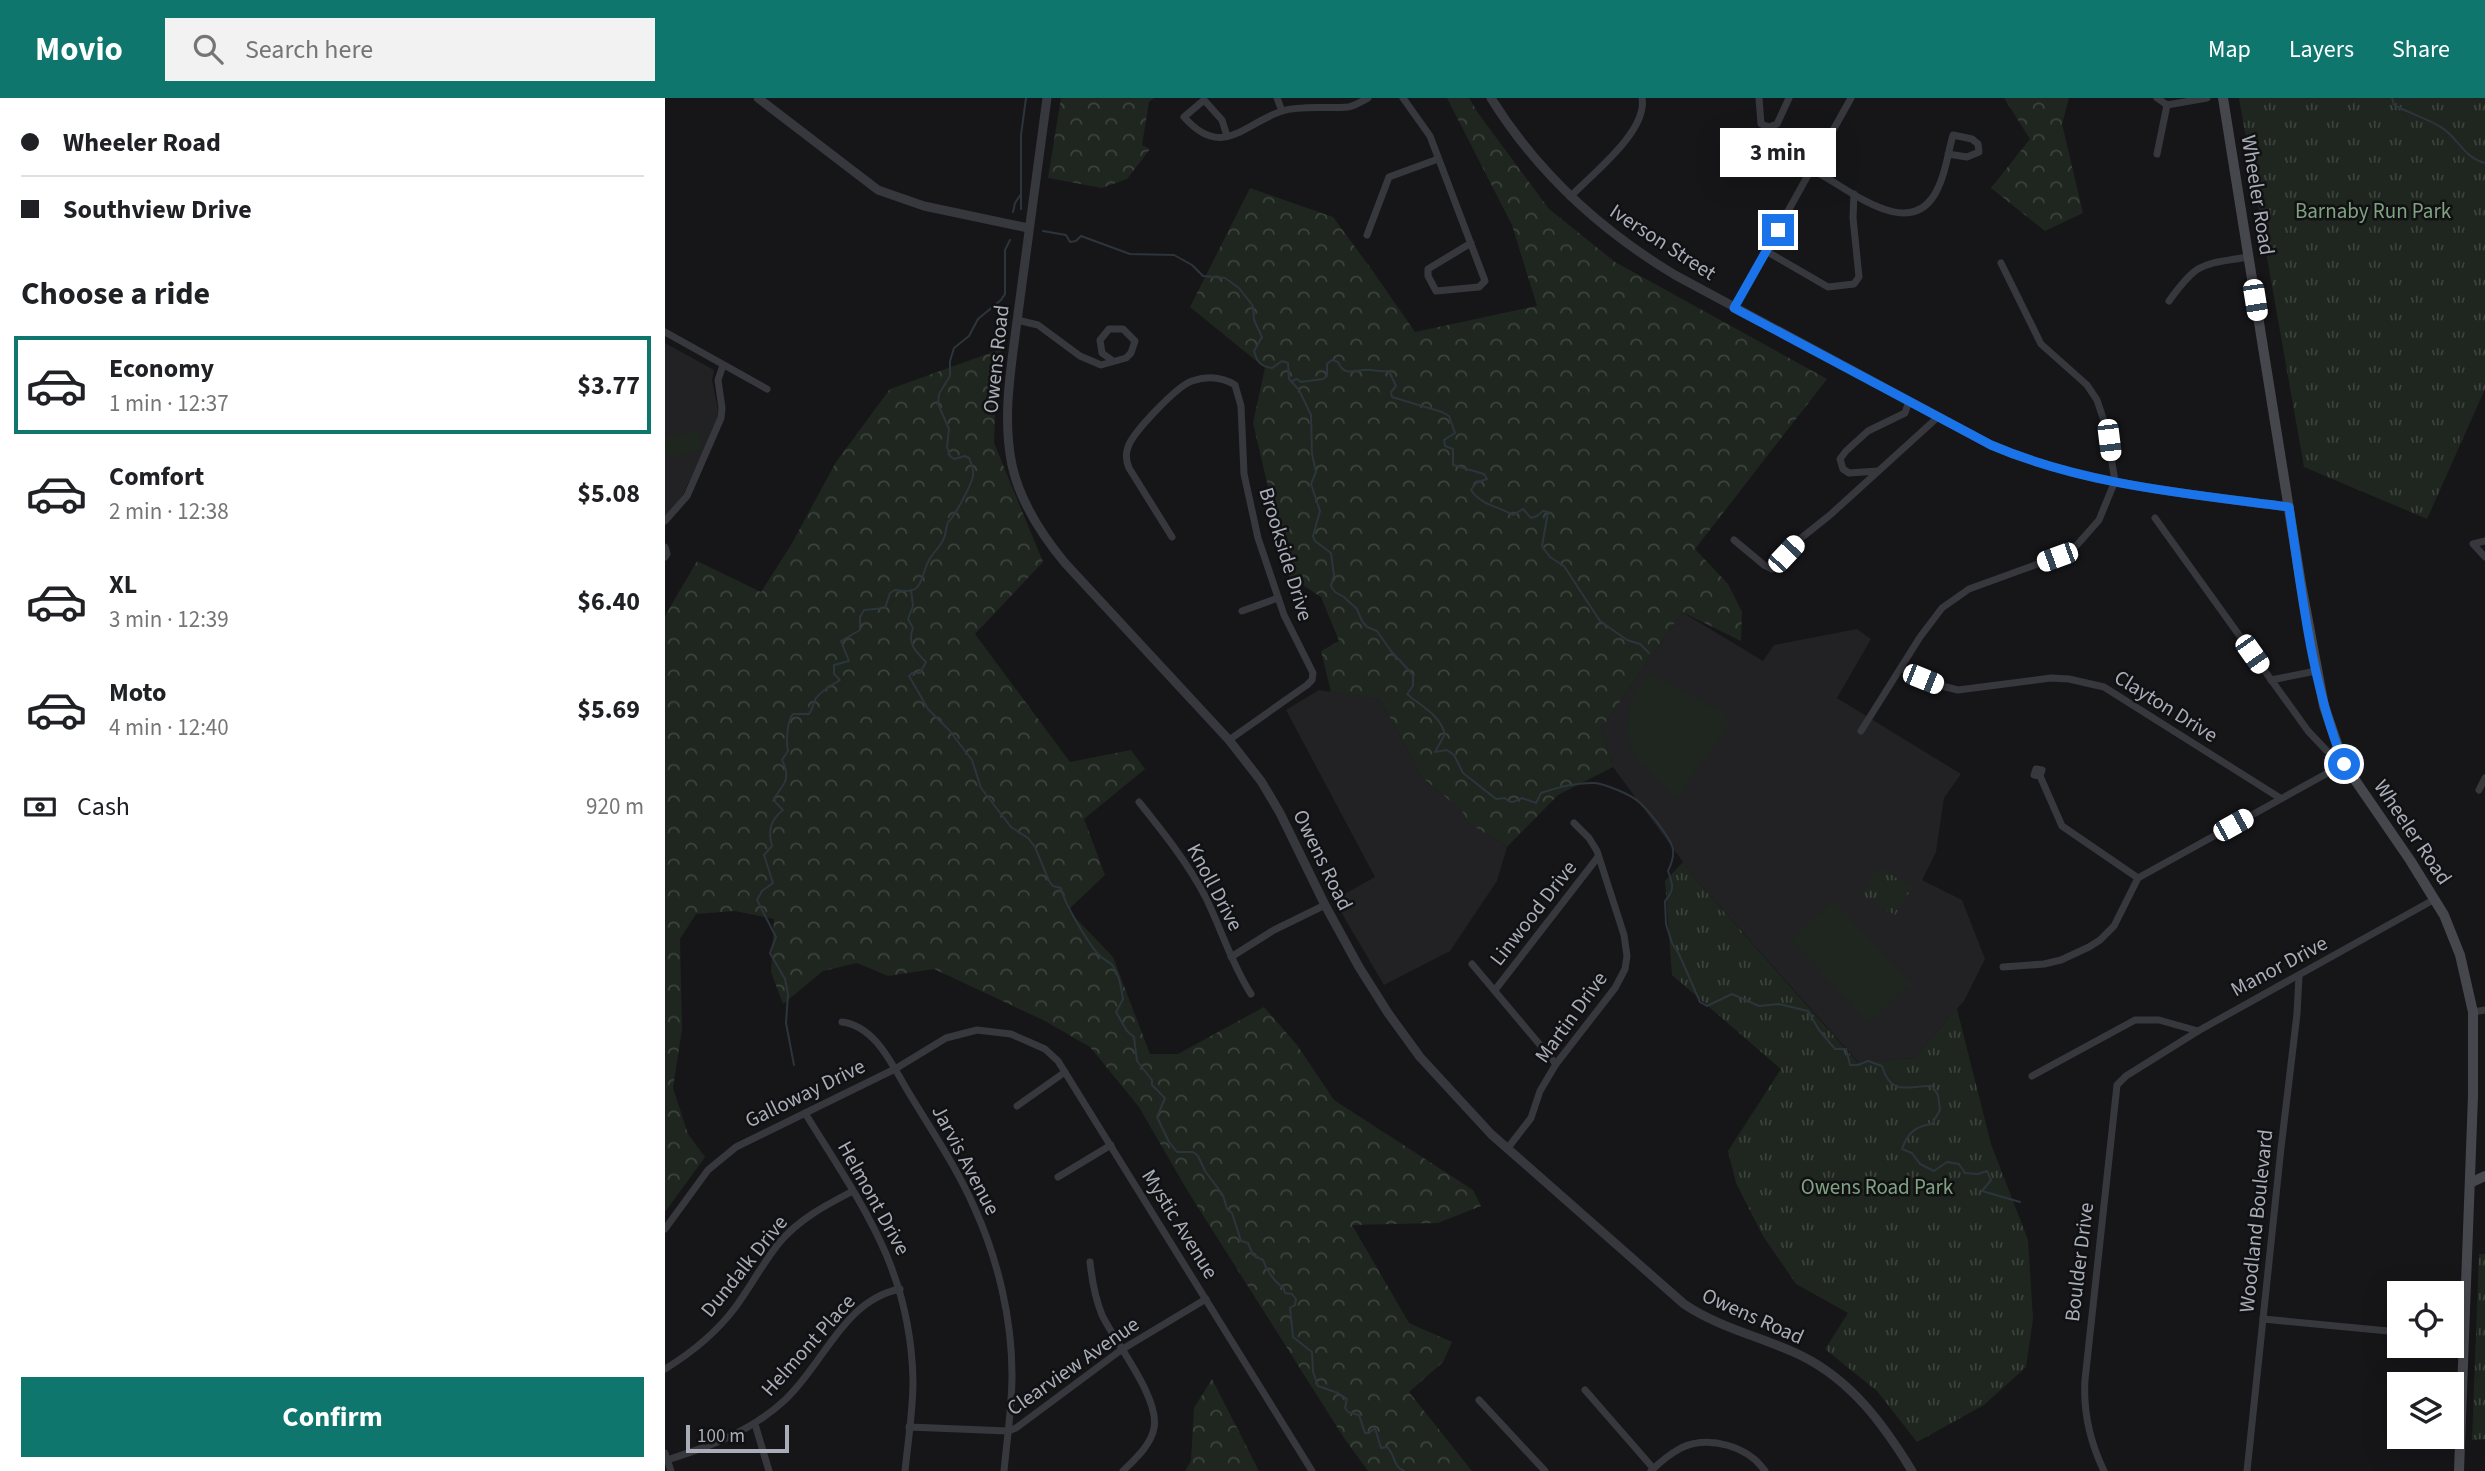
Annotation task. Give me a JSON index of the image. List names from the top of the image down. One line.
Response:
{"streets":{"main road":["Wheeler Road"],"street":["Iverson Street","Owens Road","Brookside Drive","Clayton Drive","Knoll Drive","Linwood Drive","Manor Drive","Martin Drive","Galloway Drive","Jarvis Avenue","Helmont Drive","Woodland Boulevard","Mystic Avenue","Boulder Drive","Dundalk Drive","Helmont Place","Clearview Avenue"]},"crossings":[["Wheeler Road","Iverson Street"],["Wheeler Road","Manor Drive"],["Owens Road","Brookside Drive"],["Owens Road","Martin Drive"],["Linwood Drive","Martin Drive"],["Manor Drive","Woodland Boulevard"],["Manor Drive","Boulder Drive"],["Galloway Drive","Jarvis Avenue"],["Galloway Drive","Helmont Drive"],["Galloway Drive","Mystic Avenue"],["Jarvis Avenue","Clearview Avenue"],["Helmont Drive","Dundalk Drive"],["Helmont Drive","Helmont Place"],["Helmont Drive","Clearview Avenue"],["Mystic Avenue","Clearview Avenue"]],"parks":["Barnaby Run Park","Owens Road Park"],"scale_bar":"100 m","page":{"header":"Movio","search":"Search here","nav":["Map","Layers","Share"],"banner":["Wheeler Road","Southview Drive"],"bubble":"3 min","heading":"Choose a ride","list":[{"name":"Economy","note":"1 min · 12:37","value":"$3.77"},{"name":"Comfort","note":"2 min · 12:38","value":"$5.08"},{"name":"XL","note":"3 min · 12:39","value":"$6.40"},{"name":"Moto","note":"4 min · 12:40","value":"$5.69"}],"pay":["Cash","920 m"],"buttons":"Confirm","scale":"100 m"}}
